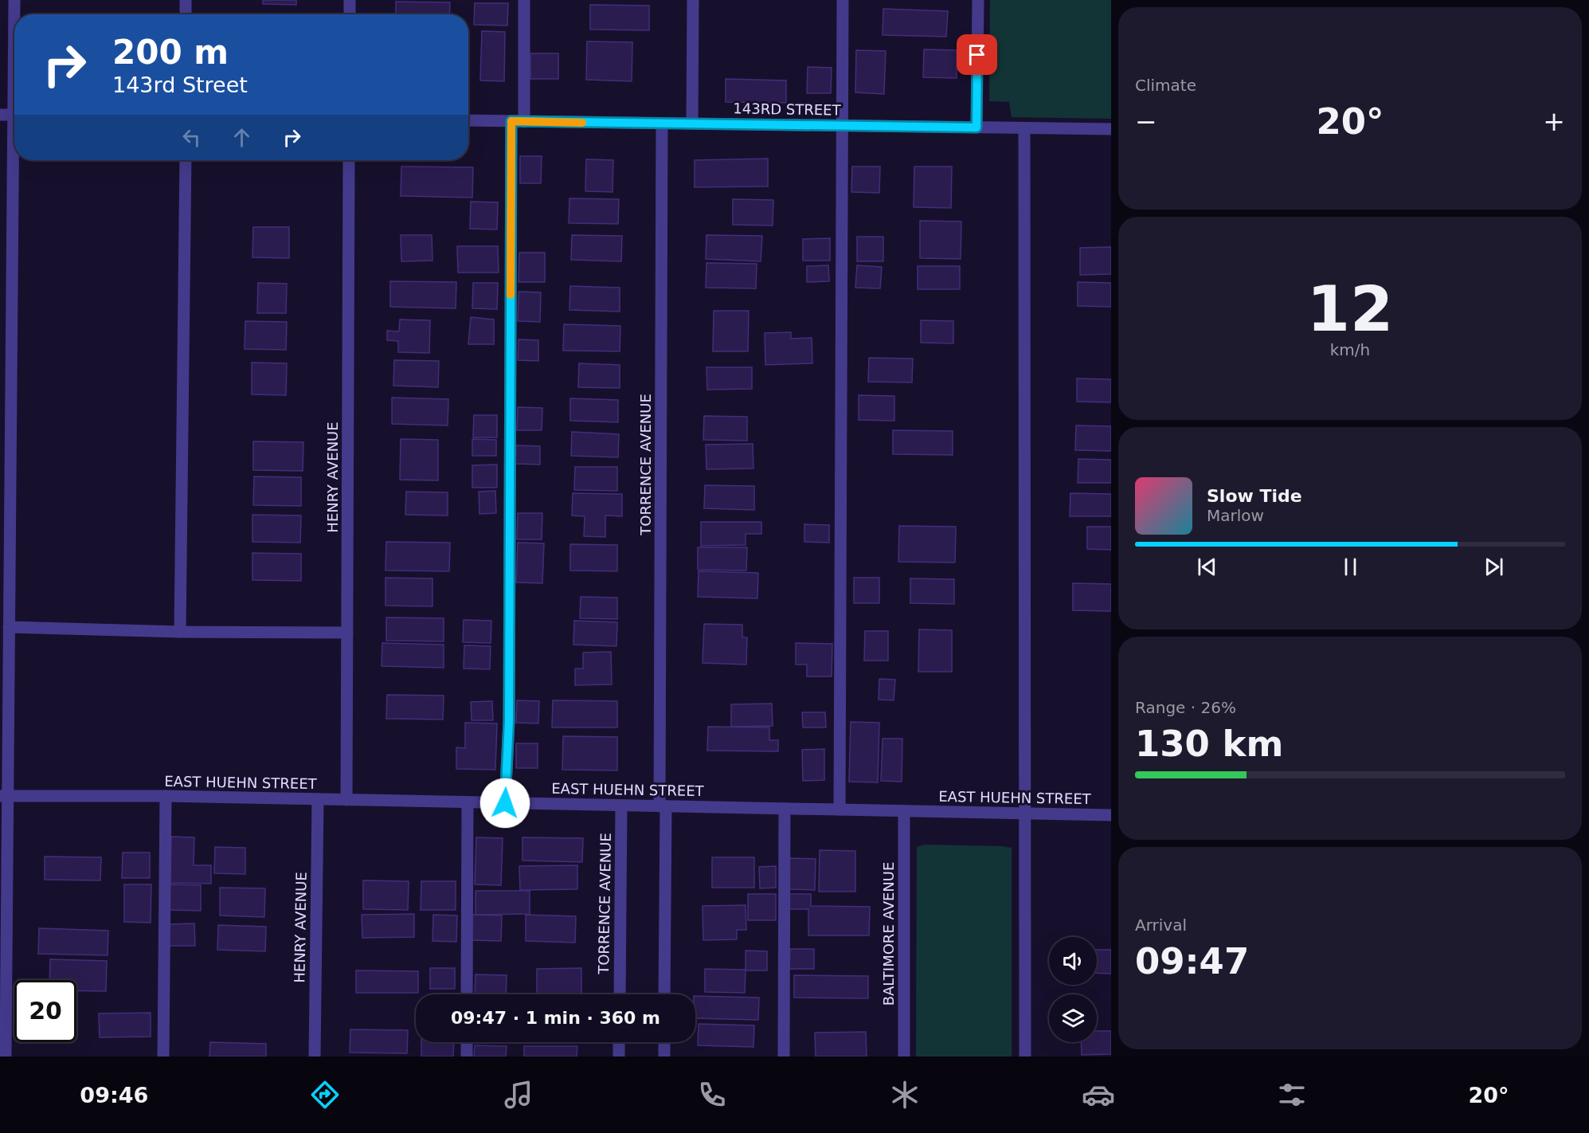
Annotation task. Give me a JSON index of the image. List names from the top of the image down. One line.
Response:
{"streets":{"street":["143RD STREET","TORRENCE AVENUE","HENRY AVENUE","EAST HUEHN STREET","BALTIMORE AVENUE"]},"crossings":[["143RD STREET","TORRENCE AVENUE"],["TORRENCE AVENUE","EAST HUEHN STREET"],["HENRY AVENUE","EAST HUEHN STREET"],["EAST HUEHN STREET","BALTIMORE AVENUE"]],"page":{"tile":["Climate",["12","km/h"],["Range · 26%","130 km"],["Arrival","09:47"]],"turn":["200 m","143rd Street"],"heat":["−","20°","+"],"song":["Slow Tide","Marlow"],"limit":"20","trip":"09:47 · 1 min · 360 m","tabs":["09:46","20°"]}}
